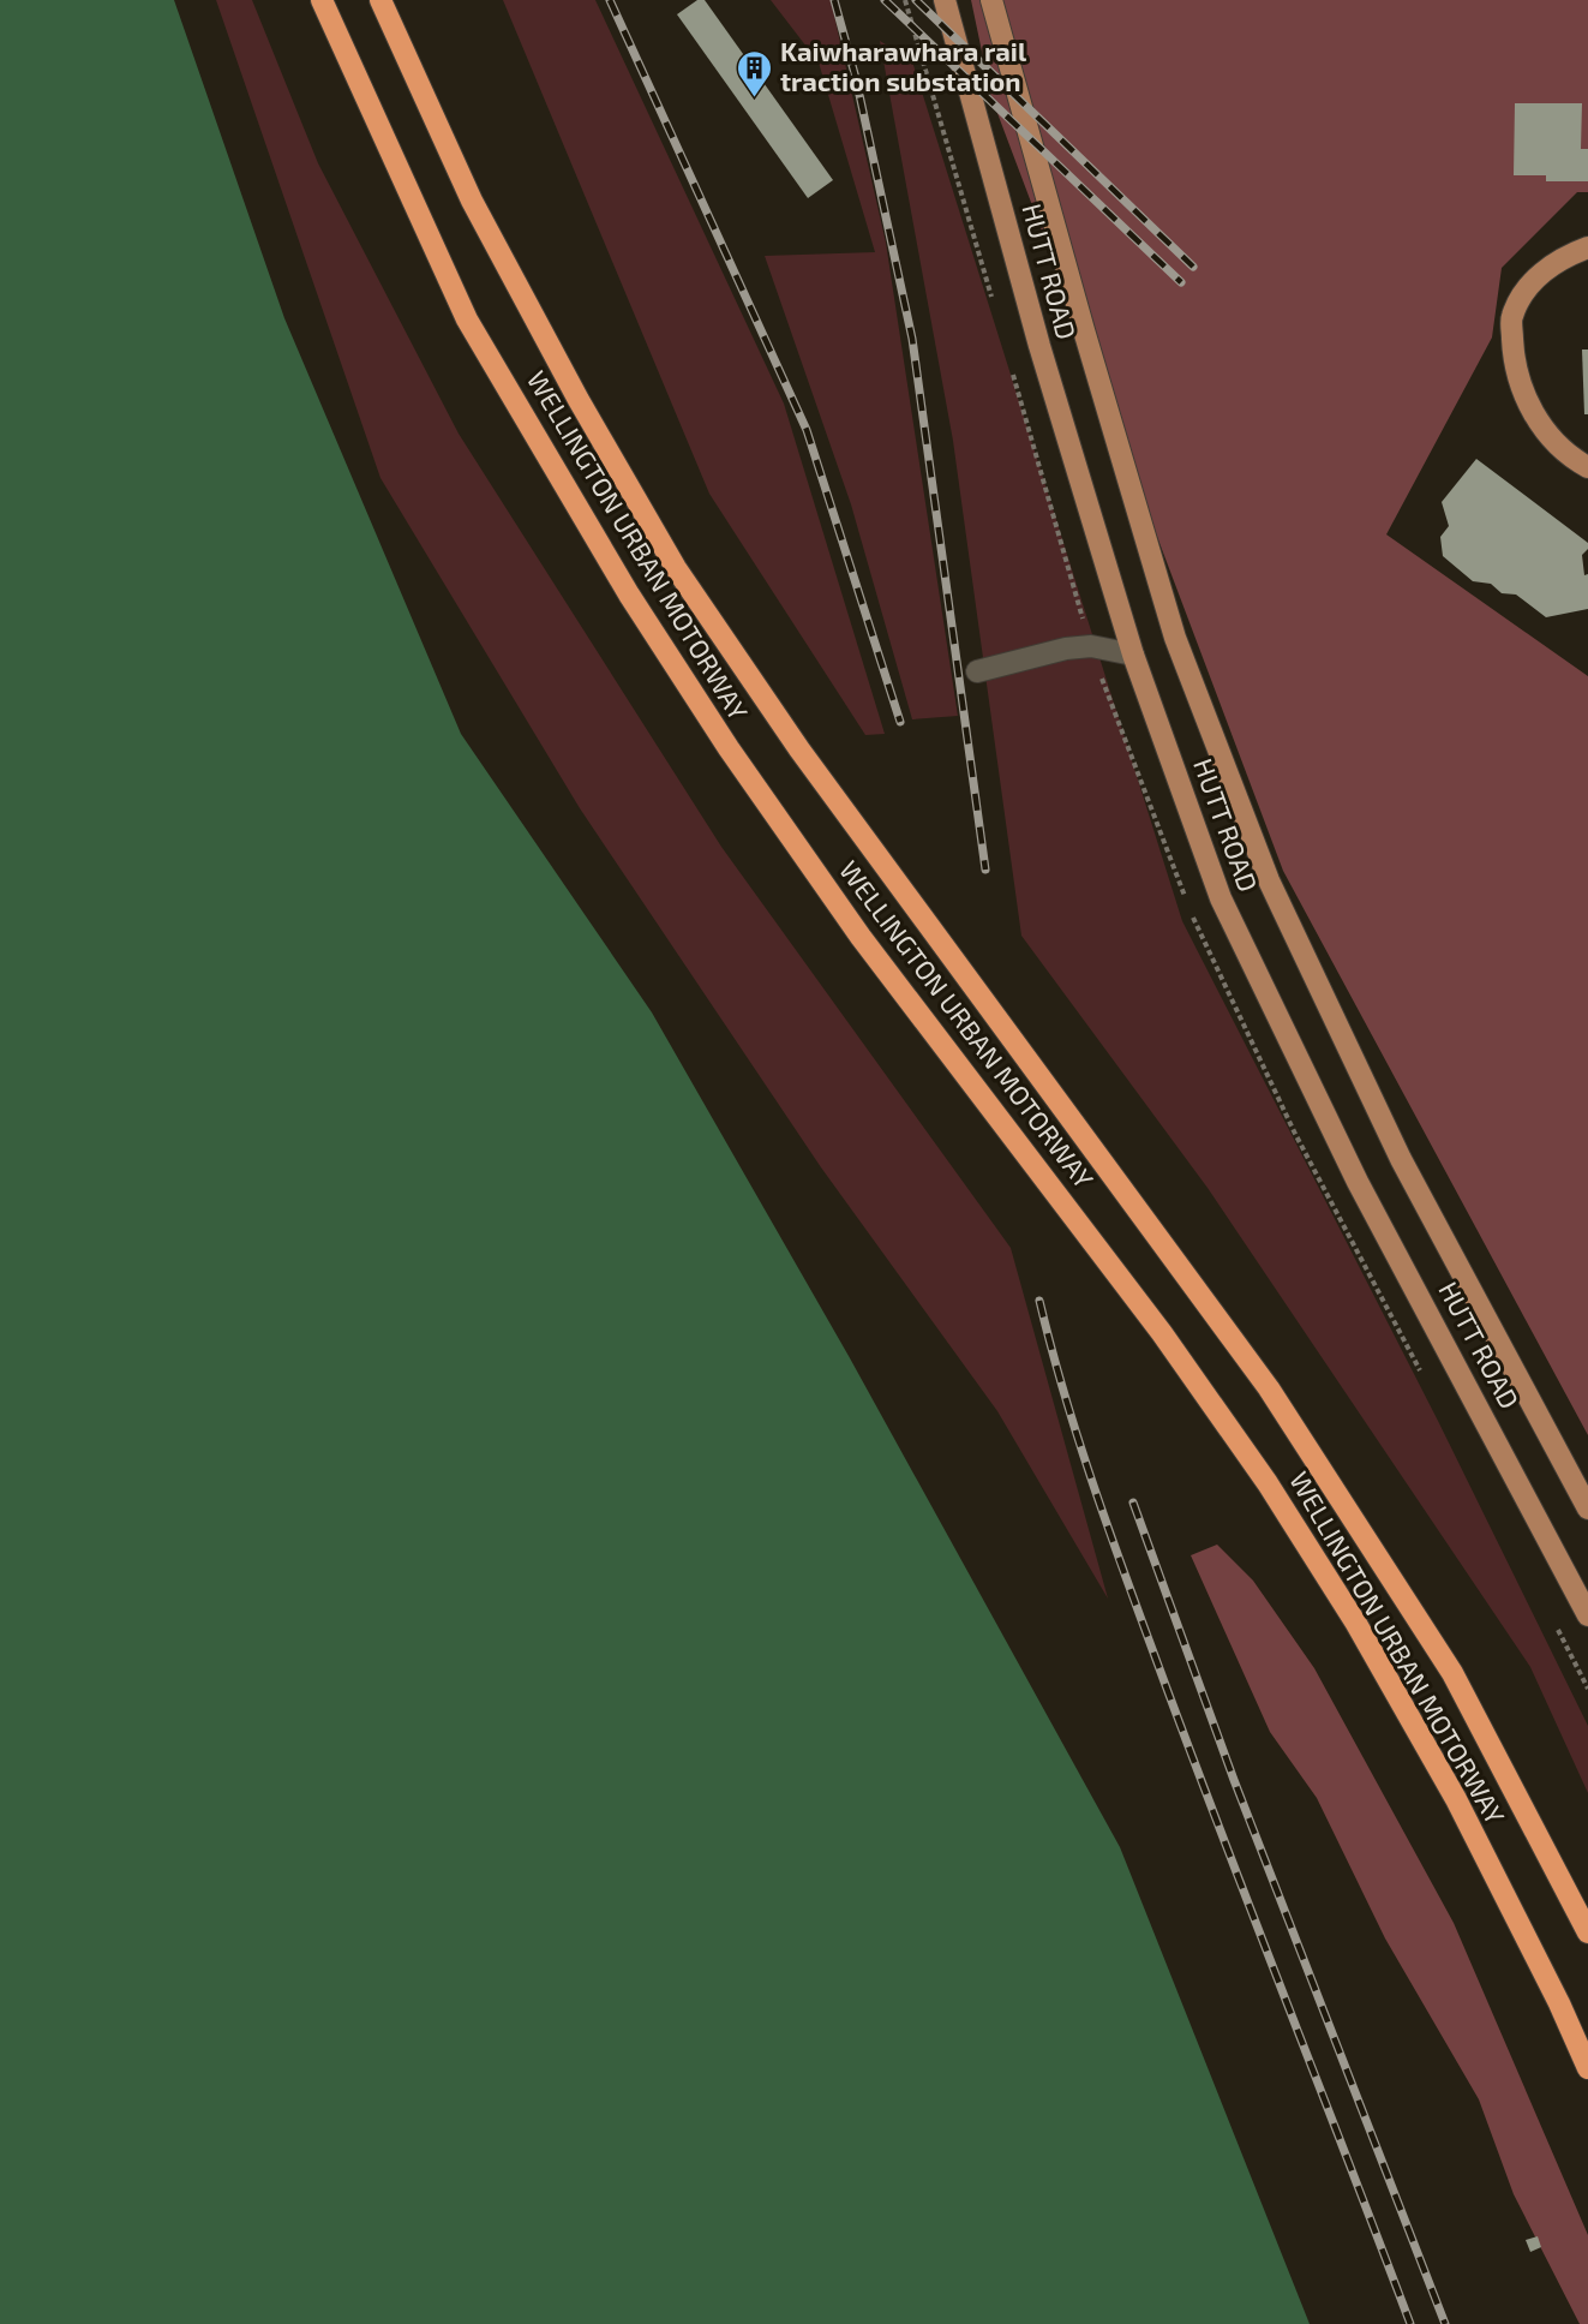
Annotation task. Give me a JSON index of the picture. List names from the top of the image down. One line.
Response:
{"streets":{"highway":["WELLINGTON URBAN MOTORWAY"],"main road":["HUTT ROAD"]},"places":{"building":["Kaiwharawhara rail traction substation"]}}
